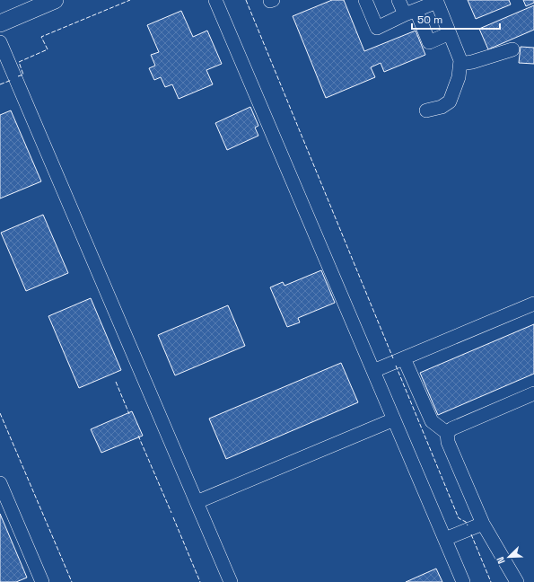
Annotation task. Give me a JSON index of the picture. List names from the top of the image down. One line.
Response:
{"scale_bar":"50 m","north":"bottom left"}
